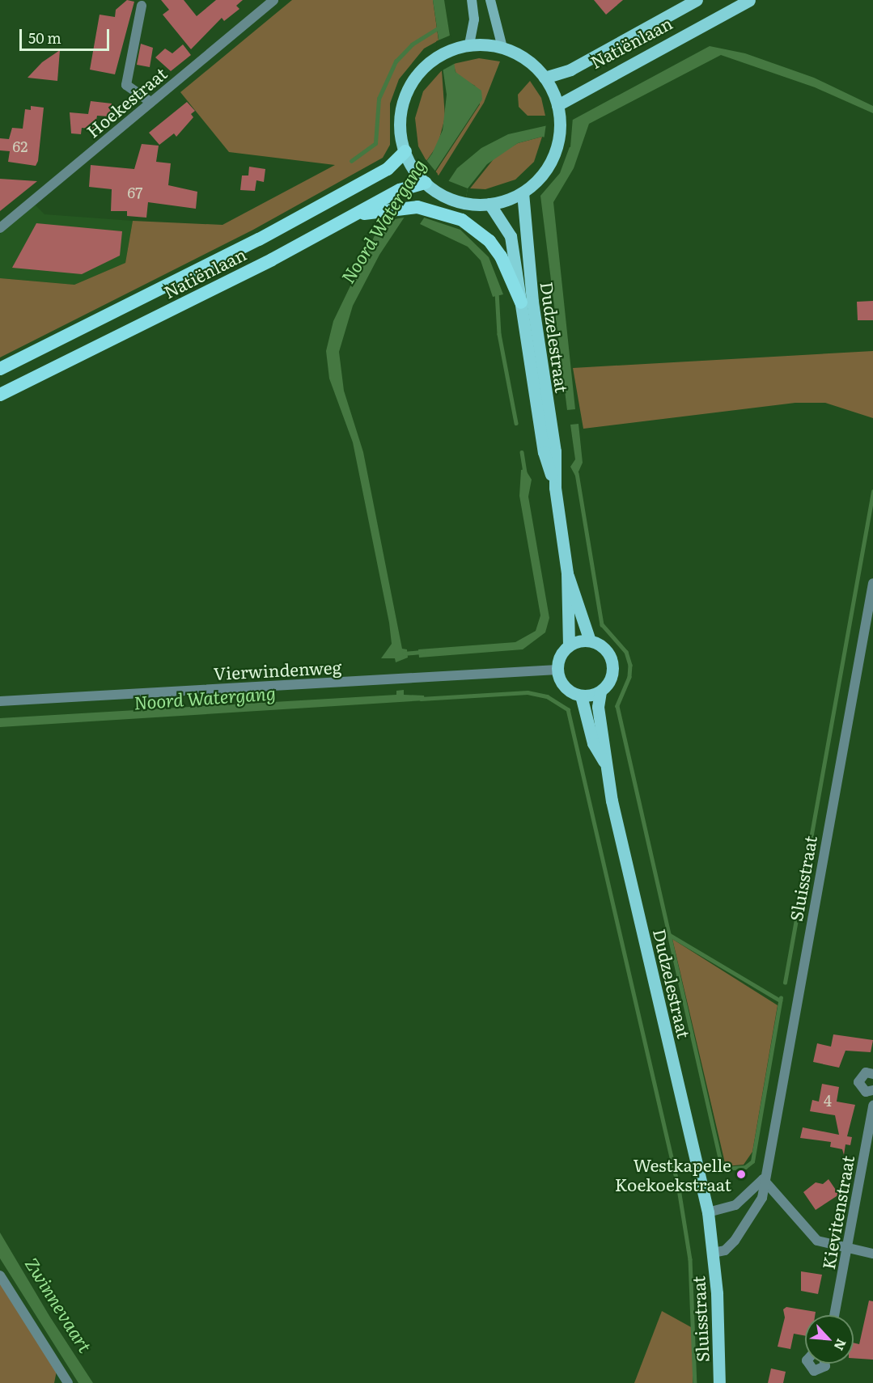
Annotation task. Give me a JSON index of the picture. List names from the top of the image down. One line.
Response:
{"streets":{"highway":["Natiënlaan"],"main road":["Dudzelestraat","Sluisstraat"],"street":["Hoekestraat","Vierwindenweg","Kievitenstraat"]},"crossings":[["Natiënlaan","Dudzelestraat"],["Dudzelestraat","Vierwindenweg"],["Dudzelestraat","Sluisstraat"]],"water":["Noord Watergang","Zwinnevaart"],"places":["Westkapelle Koekoekstraat"],"house_numbers":["62","67","4"],"scale_bar":"50 m","north":"bottom right"}
